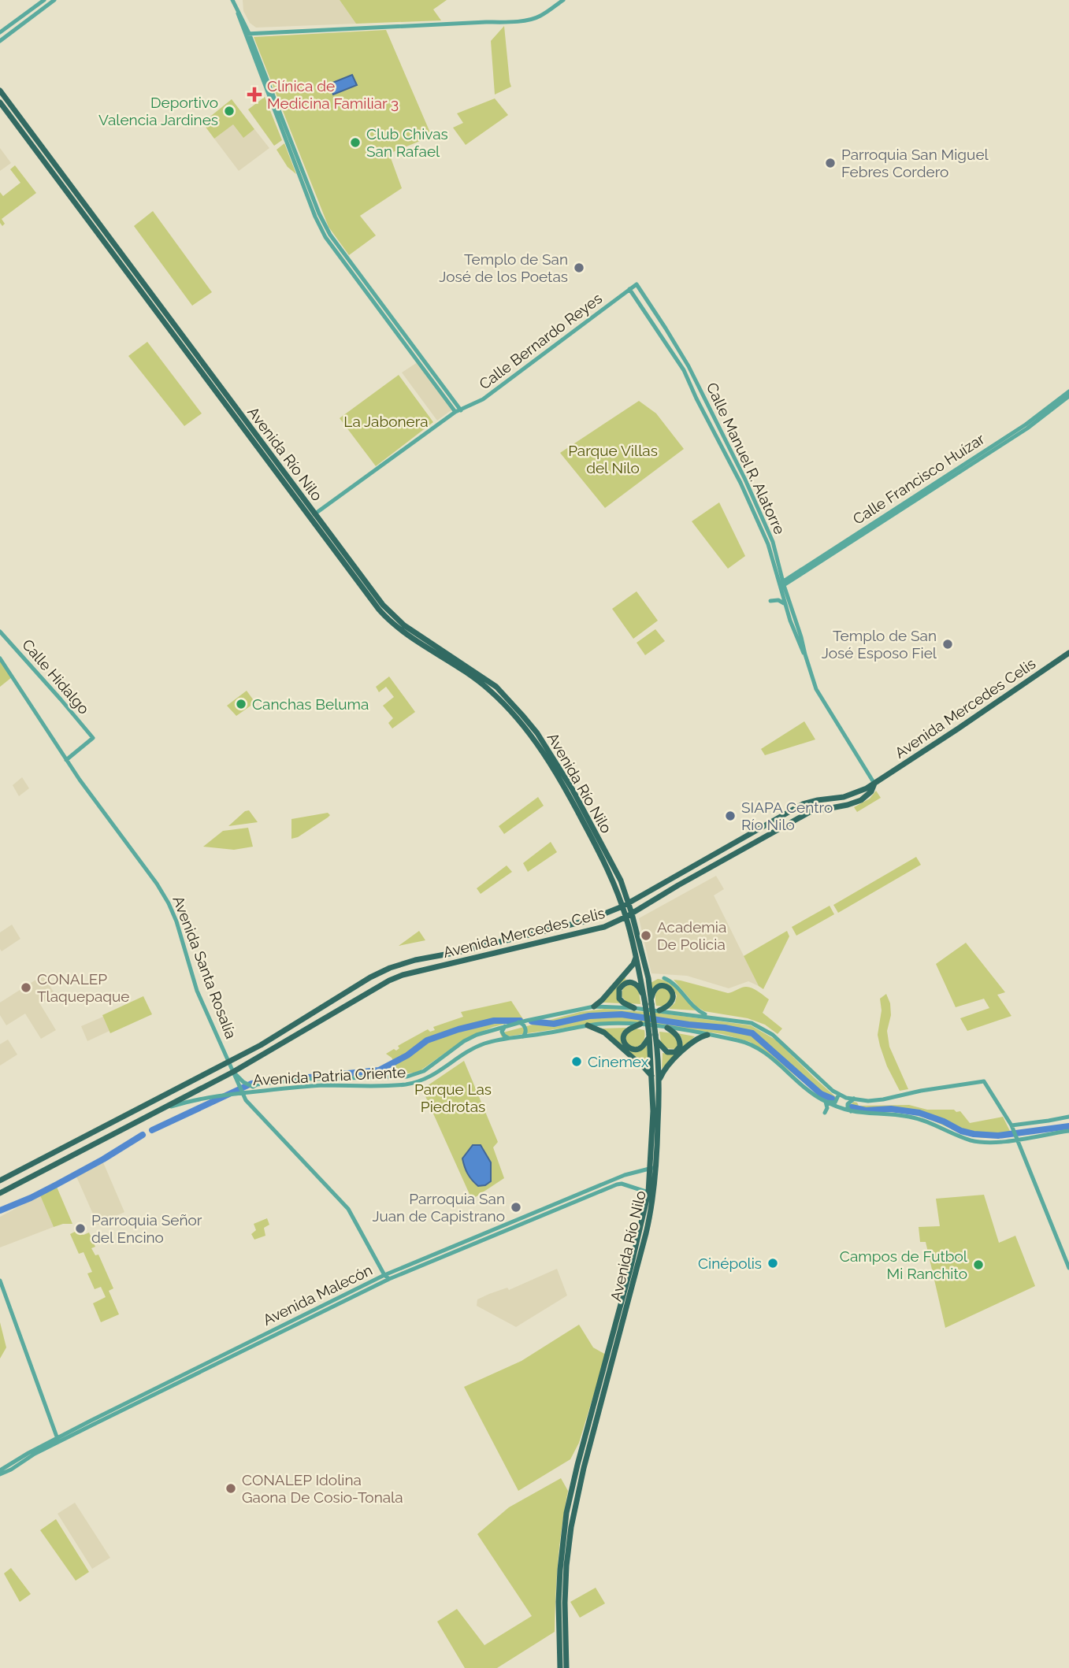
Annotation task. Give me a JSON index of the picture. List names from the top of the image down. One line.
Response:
{"streets":{"main road":["Avenida Río Nilo","Avenida Mercedes Celis","Avenida Patria Oriente"],"street":["Calle Bernardo Reyes","Calle Manuel R. Alatorre","Calle Francisco Huízar","Calle Hidalgo","Avenida Santa Rosalía","Avenida Malecón"]},"crossings":[["Calle Bernardo Reyes","Avenida Río Nilo"],["Calle Bernardo Reyes","Calle Manuel R. Alatorre"],["Avenida Río Nilo","Avenida Mercedes Celis"],["Avenida Río Nilo","Avenida Malecón"],["Calle Manuel R. Alatorre","Calle Francisco Huízar"],["Calle Manuel R. Alatorre","Avenida Mercedes Celis"],["Calle Hidalgo","Avenida Santa Rosalía"],["Avenida Mercedes Celis","Avenida Santa Rosalía"],["Avenida Mercedes Celis","Avenida Patria Oriente"],["Avenida Santa Rosalía","Avenida Patria Oriente"]],"parks":["La Jabonera","Parque Villas del Nilo","Parque Las Piedrotas"],"places":{"health":["Clínica de Medicina Familiar 3"],"other":["Deportivo Valencia Jardines","Club Chivas San Rafael","Parroquia San Miguel Febres Cordero","Templo de San José de los Poetas","Templo de San José Esposo Fiel","Canchas Beluma","SIAPA Centro Río Nilo","Academia De Policia","CONALEP Tlaquepaque","Cinemex","Parroquia San Juan de Capistrano","Parroquia Señor del Encino","Cinépolis","Campos de Futbol Mi Ranchito","CONALEP Idolina Gaona De Cosio-Tonala"]}}
